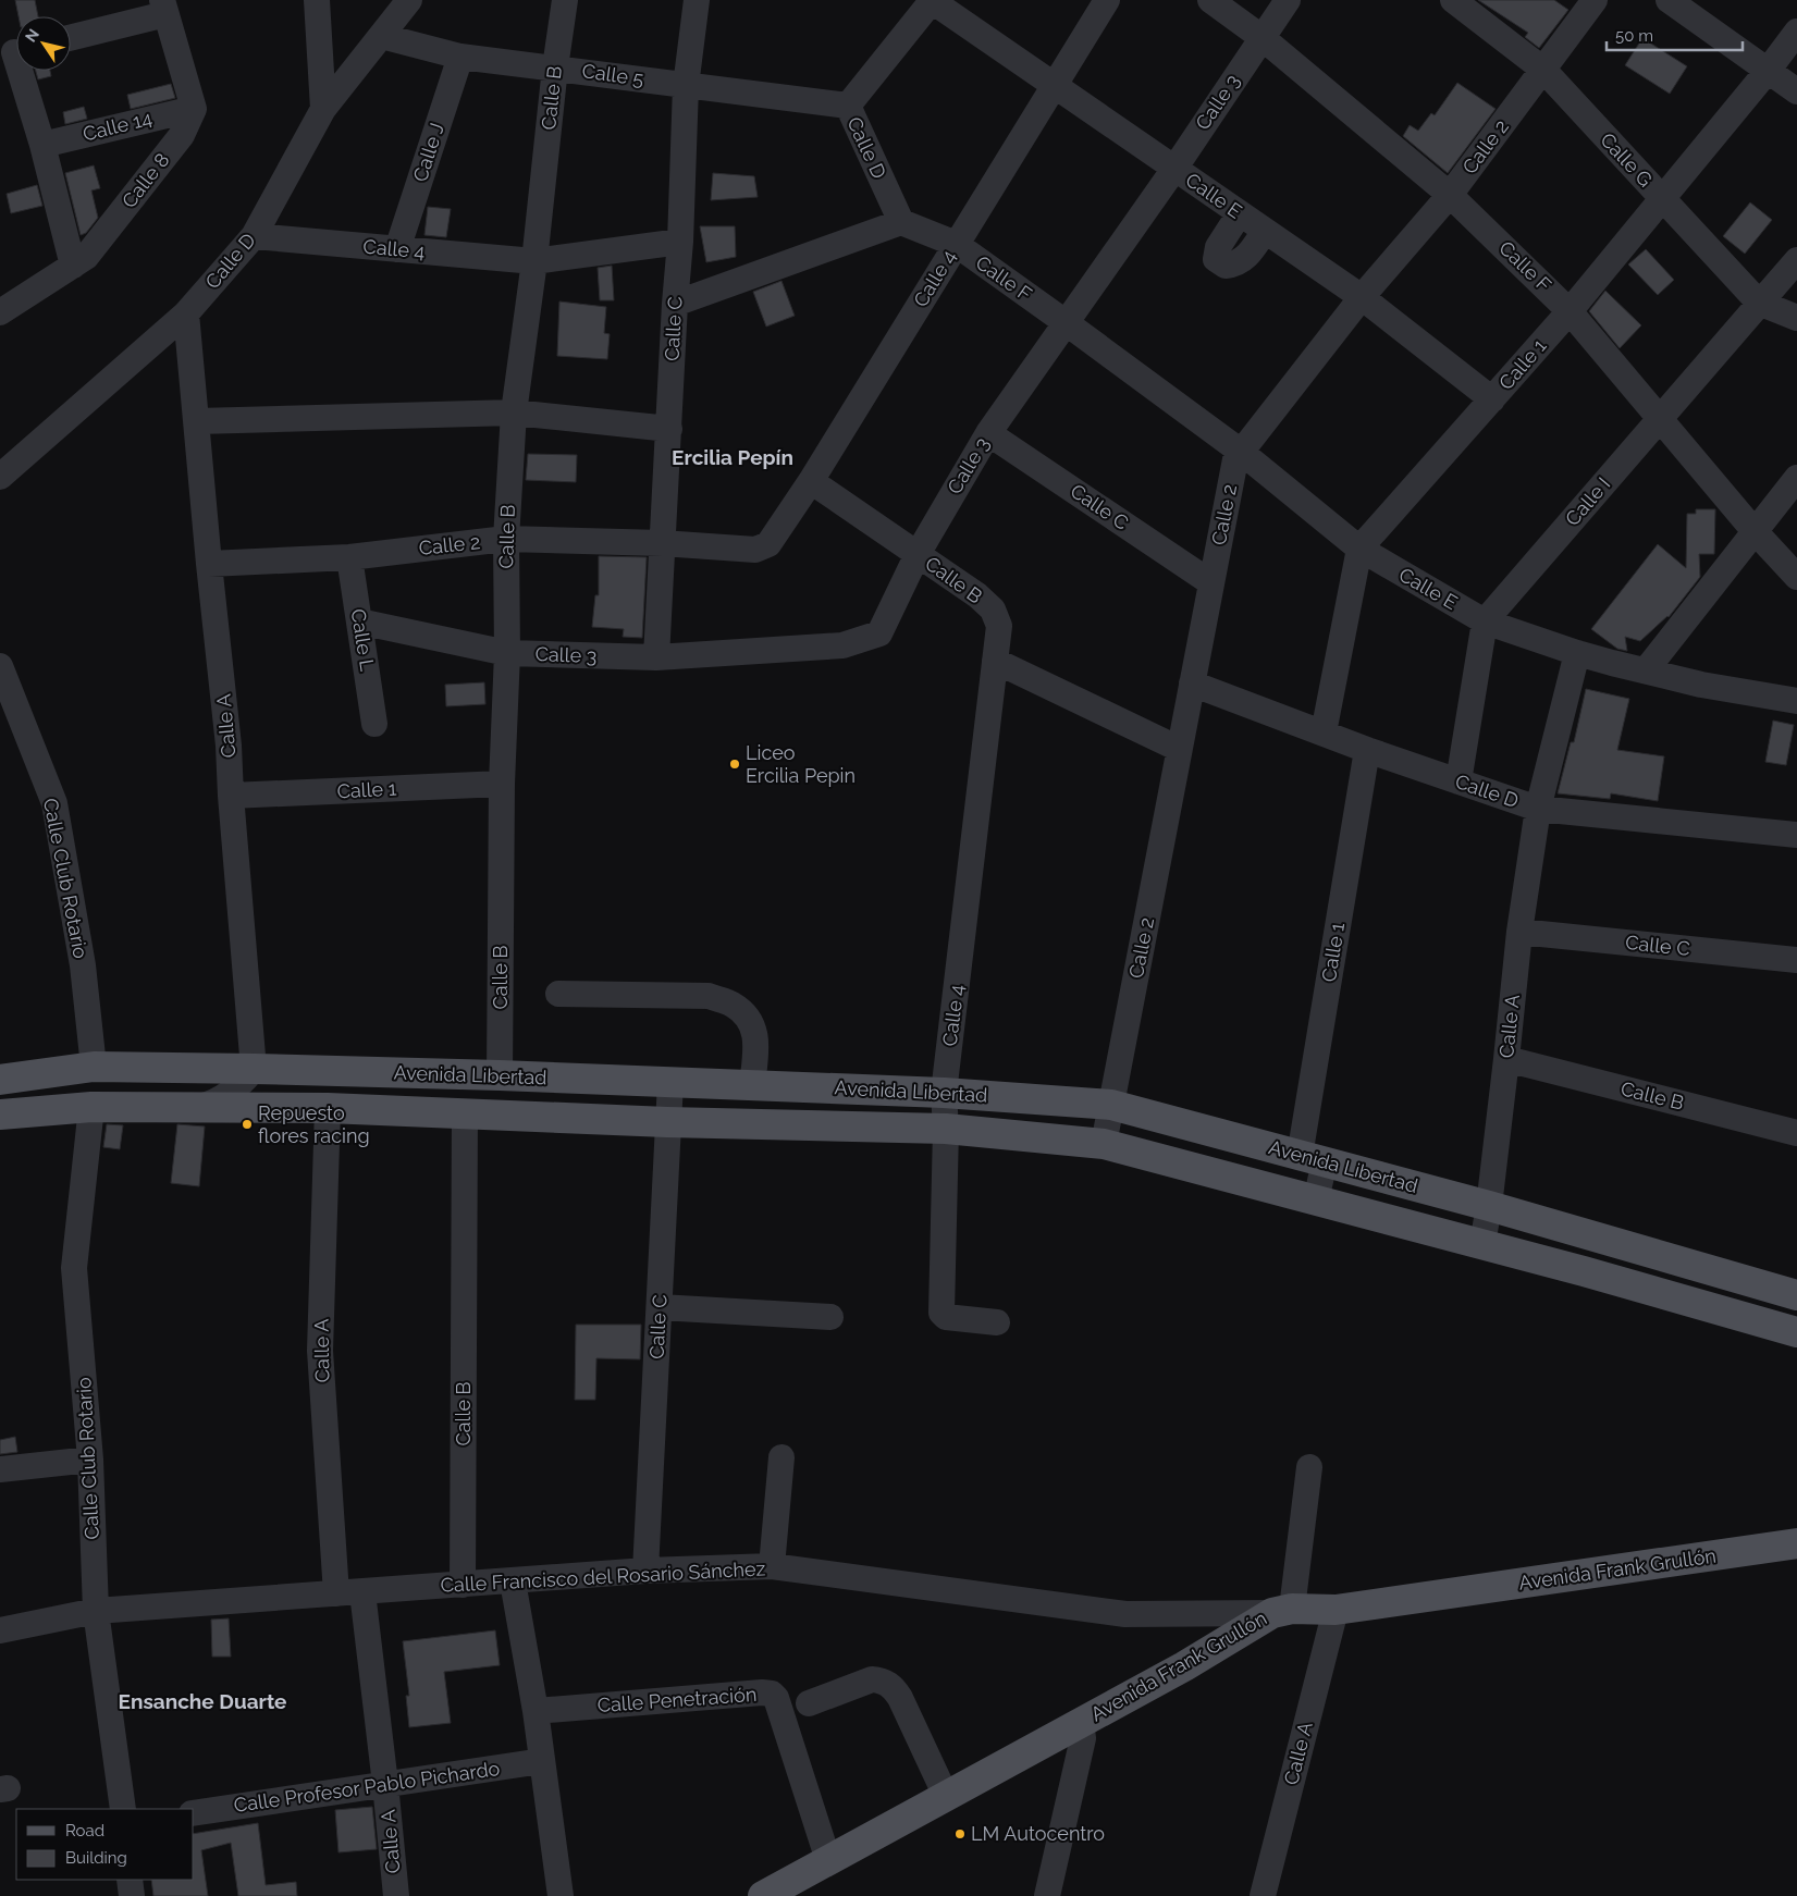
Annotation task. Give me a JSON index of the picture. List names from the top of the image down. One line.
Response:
{"streets":{"main road":["Avenida Libertad","Avenida Frank Grullón"],"street":["Calle 5","Calle B","Calle 3","Calle 14","Calle 2","Calle D","Calle J","Calle G","Calle 8","Calle E","Calle 4","Calle F","Calle C","Calle 1","Calle I","Calle L","Calle A","Calle Club Rotario","Calle Francisco del Rosario Sánchez","Calle Penetración","Calle Profesor Pablo Pichardo"]},"crossings":[["Calle 5","Calle B"],["Calle 5","Calle D"],["Calle 5","Calle J"],["Calle 5","Calle C"],["Calle B","Calle 3"],["Calle B","Calle 2"],["Calle B","Calle 4"],["Calle B","Calle 1"],["Calle B","Calle A"],["Calle B","Avenida Libertad"],["Calle B","Calle Francisco del Rosario Sánchez"],["Calle 3","Calle E"],["Calle 3","Calle F"],["Calle 3","Calle C"],["Calle 3","Calle L"],["Calle 14","Calle 8"],["Calle 2","Calle D"],["Calle 2","Calle G"],["Calle 2","Calle E"],["Calle 2","Calle 4"],["Calle 2","Calle F"],["Calle 2","Calle C"],["Calle 2","Calle L"],["Calle 2","Calle A"],["Calle 2","Avenida Libertad"],["Calle D","Calle E"],["Calle D","Calle 4"],["Calle D","Calle F"],["Calle D","Calle 1"],["Calle D","Calle A"],["Calle J","Calle 4"],["Calle G","Calle 1"],["Calle G","Calle I"],["Calle E","Calle 4"],["Calle E","Calle F"],["Calle E","Calle 1"],["Calle E","Calle I"],["Calle E","Calle A"],["Calle 4","Calle F"],["Calle 4","Calle C"],["Calle 4","Avenida Libertad"],["Calle F","Calle 1"],["Calle F","Calle I"],["Calle C","Calle A"],["Calle C","Avenida Libertad"],["Calle C","Calle Francisco del Rosario Sánchez"],["Calle 1","Calle A"],["Calle 1","Avenida Libertad"],["Calle A","Avenida Libertad"],["Calle A","Avenida Frank Grullón"],["Calle A","Calle Francisco del Rosario Sánchez"],["Calle A","Calle Profesor Pablo Pichardo"],["Calle Club Rotario","Avenida Libertad"],["Calle Club Rotario","Calle Francisco del Rosario Sánchez"],["Avenida Frank Grullón","Calle Francisco del Rosario Sánchez"],["Avenida Frank Grullón","Calle Penetración"]],"districts":["Ercilia Pepín","Ensanche Duarte"],"places":["Liceo Ercilia Pepin","Repuesto flores racing","LM Autocentro"],"legend":["Road","Building"],"scale_bar":"50 m","north":"top left"}
